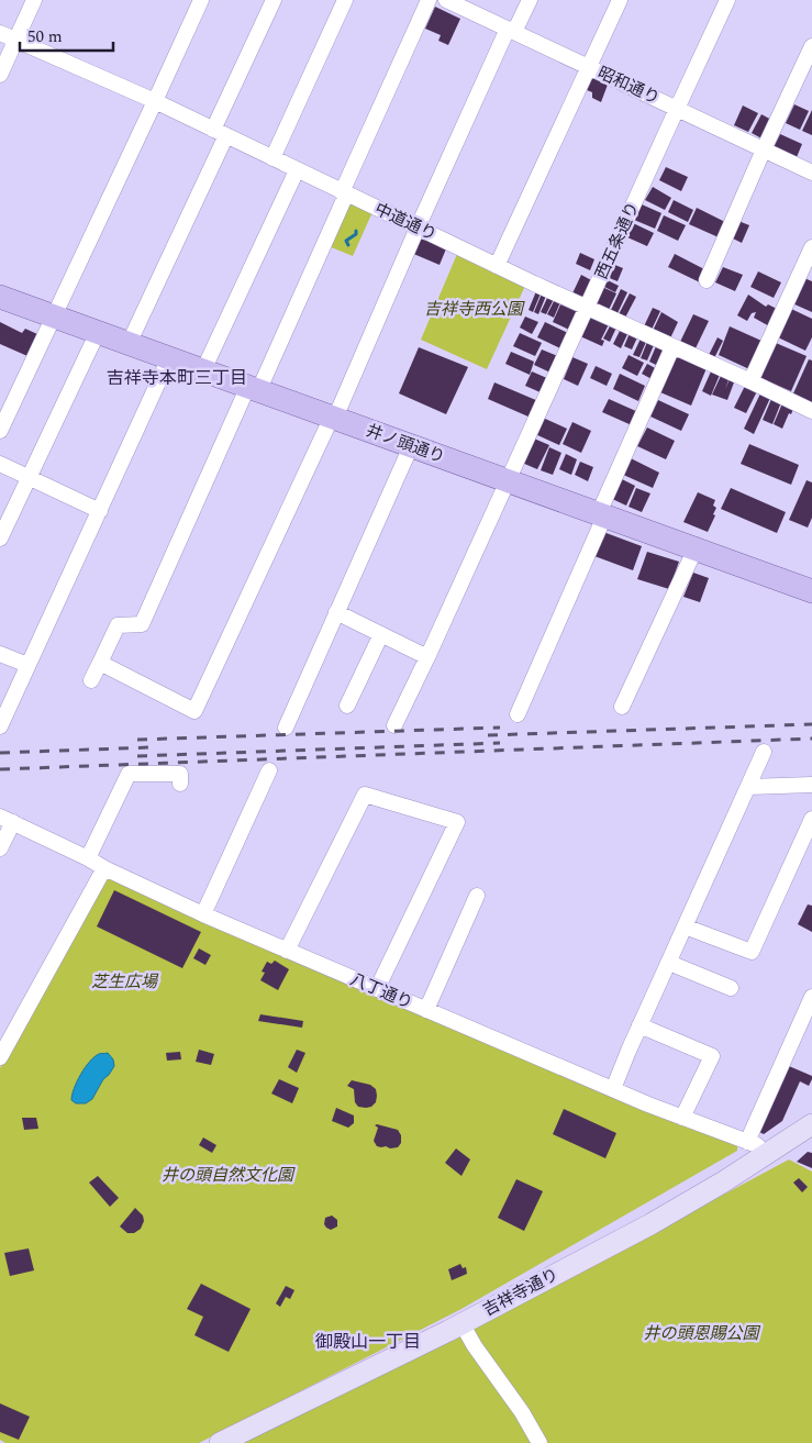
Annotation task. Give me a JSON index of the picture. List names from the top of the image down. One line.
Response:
{"streets":{"main road":["井ノ頭通り","吉祥寺通り"],"street":["昭和通り","中道通り","西五条通り","八丁通り"]},"crossings":[["昭和通り","西五条通り"],["中道通り","西五条通り"],["西五条通り","井ノ頭通り"],["八丁通り","吉祥寺通り"]],"districts":["吉祥寺本町三丁目","御殿山一丁目"],"parks":["吉祥寺西公園","芝生広場","井の頭自然文化園","井の頭恩賜公園"],"scale_bar":"50 m"}
